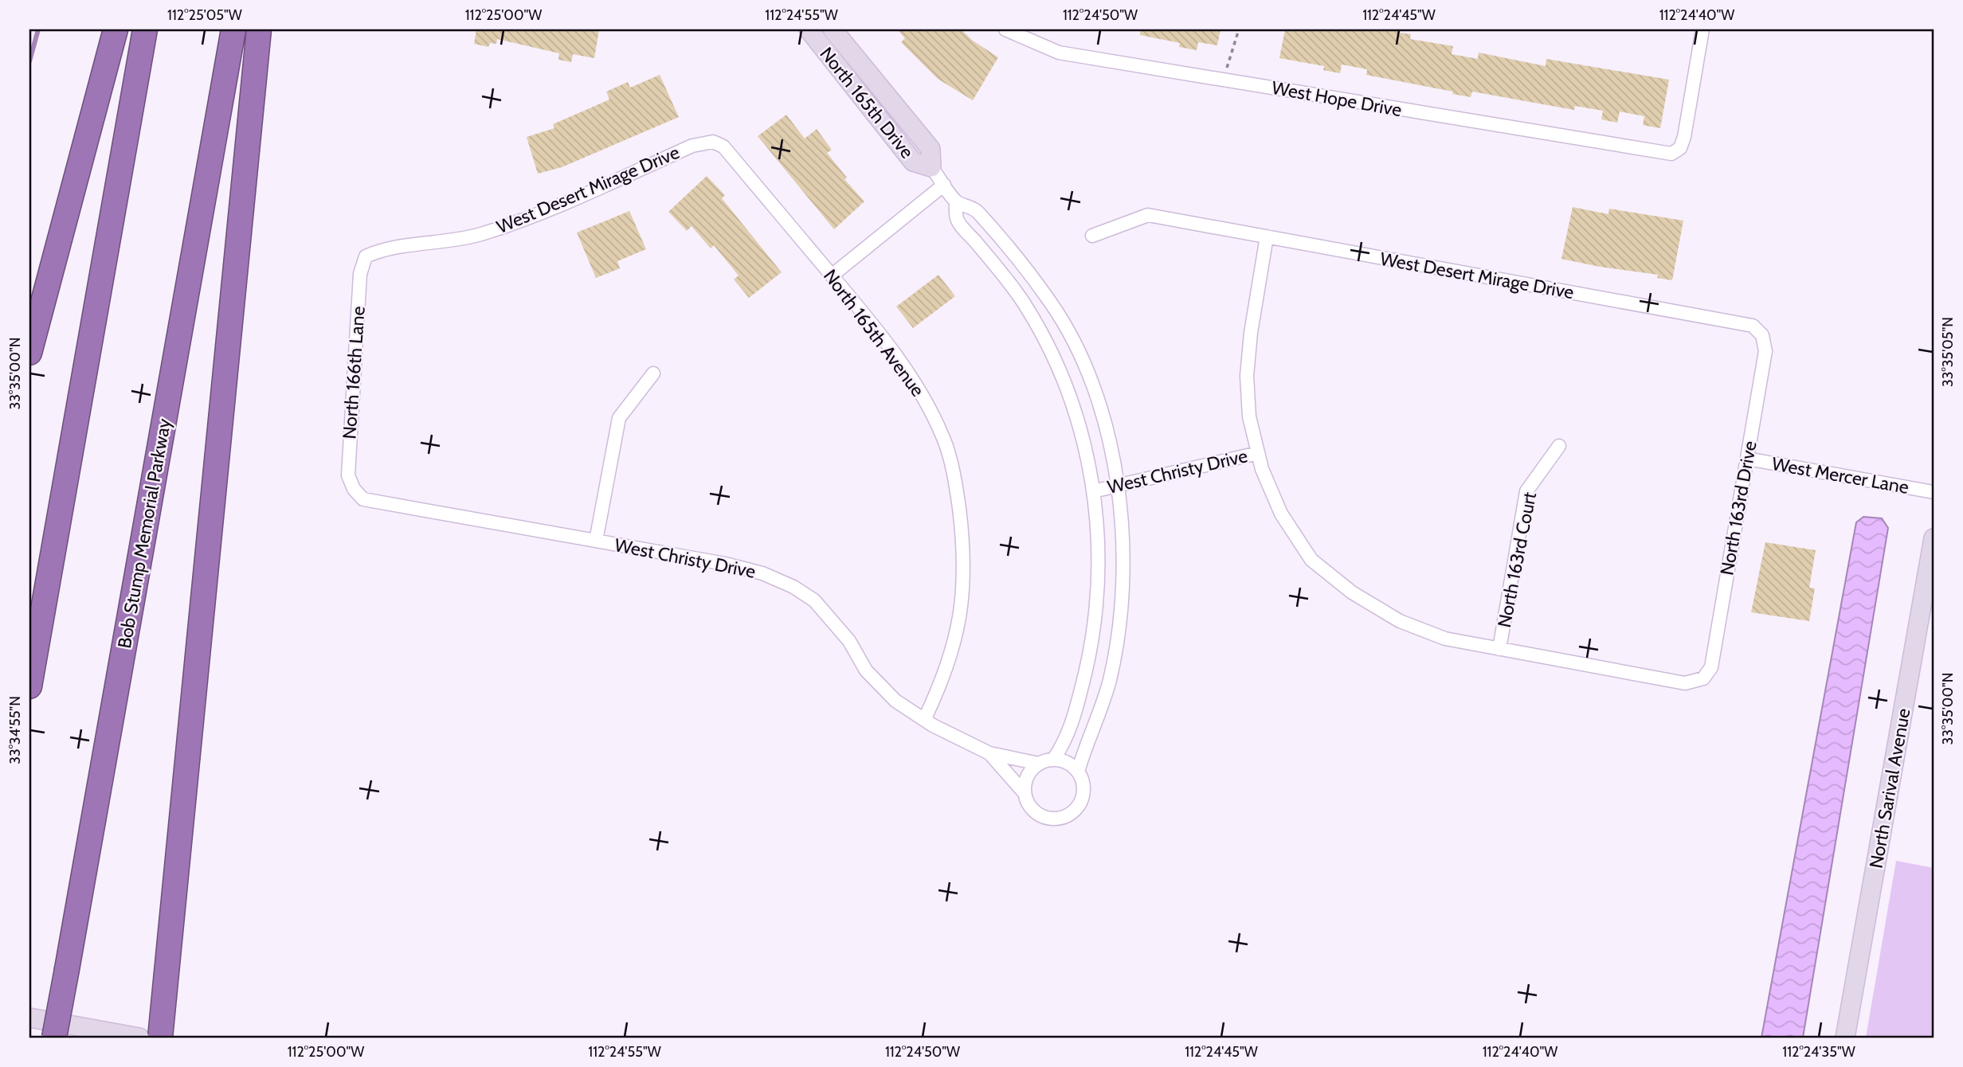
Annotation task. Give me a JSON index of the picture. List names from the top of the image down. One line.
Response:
{"streets":{"highway":["Bob Stump Memorial Parkway"],"main road":["North 165th Drive","North Sarival Avenue"],"street":["West Hope Drive","West Desert Mirage Drive","North 165th Avenue","North 166th Lane","West Christy Drive","West Mercer Lane","North 163rd Drive","North 163rd Court"]},"crossings":[["West Desert Mirage Drive","North 165th Avenue"],["West Desert Mirage Drive","North 166th Lane"],["West Desert Mirage Drive","North 163rd Drive"],["North 165th Avenue","West Christy Drive"],["North 166th Lane","West Christy Drive"],["West Christy Drive","North 163rd Drive"],["West Christy Drive","North 163rd Court"],["West Mercer Lane","North 163rd Drive"]],"coordinates":["112°25'05\"W","112°25'00\"W","112°24'55\"W","112°24'50\"W","112°24'45\"W","112°24'40\"W","33°35'05\"N","33°35'00\"N","33°34'55\"N","112°24'35\"W"]}
